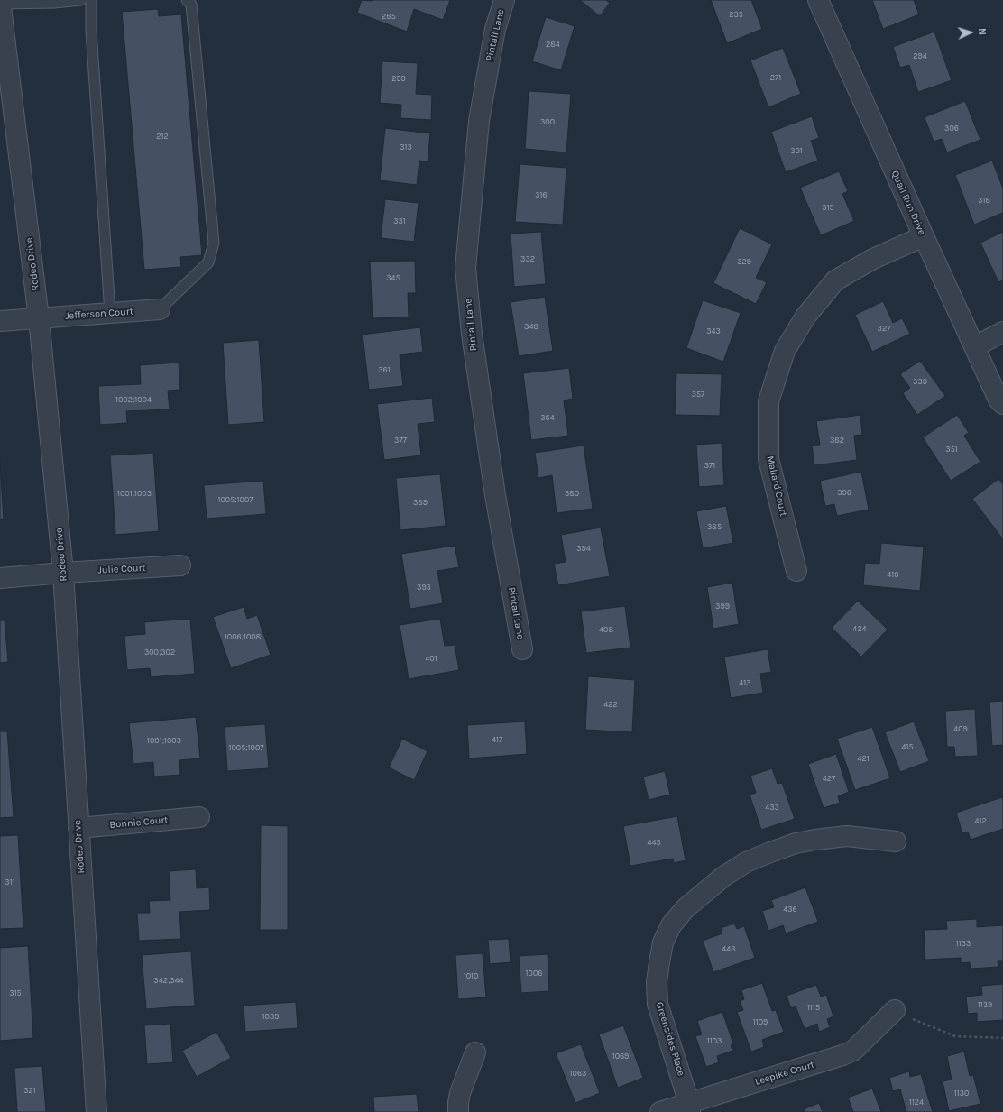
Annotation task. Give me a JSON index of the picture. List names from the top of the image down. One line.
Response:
{"streets":{"street":["Pintail Lane","Quail Run Drive","Rodeo Drive","Jefferson Court","Mallard Court","Julie Court","Bonnie Court","Greensides Place","Leepike Court"]},"crossings":[["Quail Run Drive","Mallard Court"],["Rodeo Drive","Jefferson Court"],["Rodeo Drive","Julie Court"],["Rodeo Drive","Bonnie Court"],["Greensides Place","Leepike Court"]],"house_numbers":["235","285","284","294","271","299","300","306","212","313","301","316","318","315","331","332","329","345","348","327","343","361","339","357","1002;1004","364","377","382","351","371","396","1001;1003","380","1005;1007","389","385","394","410","393","399","424","408","1006;1008","300;302","401","413","422","409","417","1001;1003","415","1005;1007","421","427","433","412","445","311","436","1133","448","1006","1010","342;344","315","1139","1115","1039","1109","1103","1069","1063","321","1130","1124"],"north":"right"}
